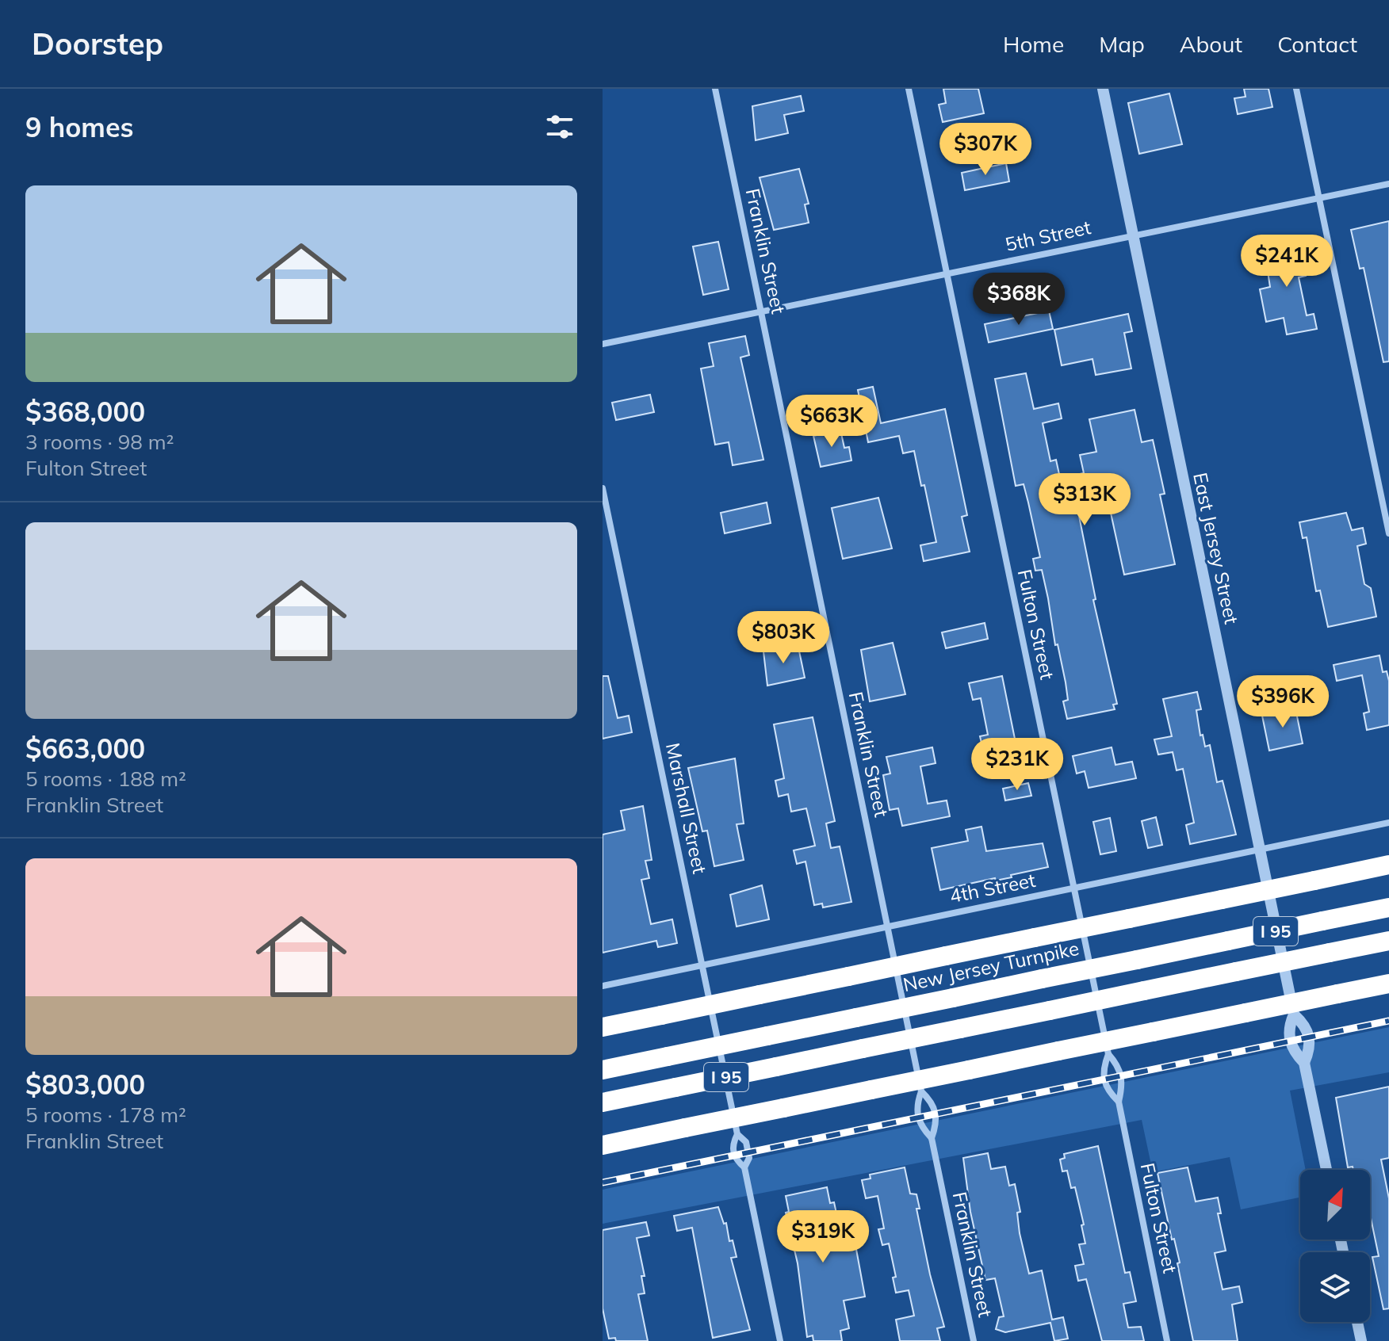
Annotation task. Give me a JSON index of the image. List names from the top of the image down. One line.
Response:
{"streets":{"highway":["I 95","New Jersey Turnpike"],"street":["5th Street","Franklin Street","East Jersey Street","Fulton Street","Marshall Street","4th Street"]},"crossings":[["5th Street","Franklin Street"],["5th Street","East Jersey Street"],["5th Street","Fulton Street"],["Franklin Street","4th Street"],["East Jersey Street","4th Street"],["Fulton Street","4th Street"],["Marshall Street","4th Street"]],"north":"top right","page":{"header":"Doorstep","nav":["Home","Map","About","Contact"],"heading":"9 homes","price":["$307K","$241K","$368K","$663K","$313K","$803K","$396K","$231K","$319K"],"list":[{"name":"$368,000","note":"3 rooms · 98 m² · Fulton Street"},{"name":"$663,000","note":"5 rooms · 188 m² · Franklin Street"},{"name":"$803,000","note":"5 rooms · 178 m² · Franklin Street"}]}}
